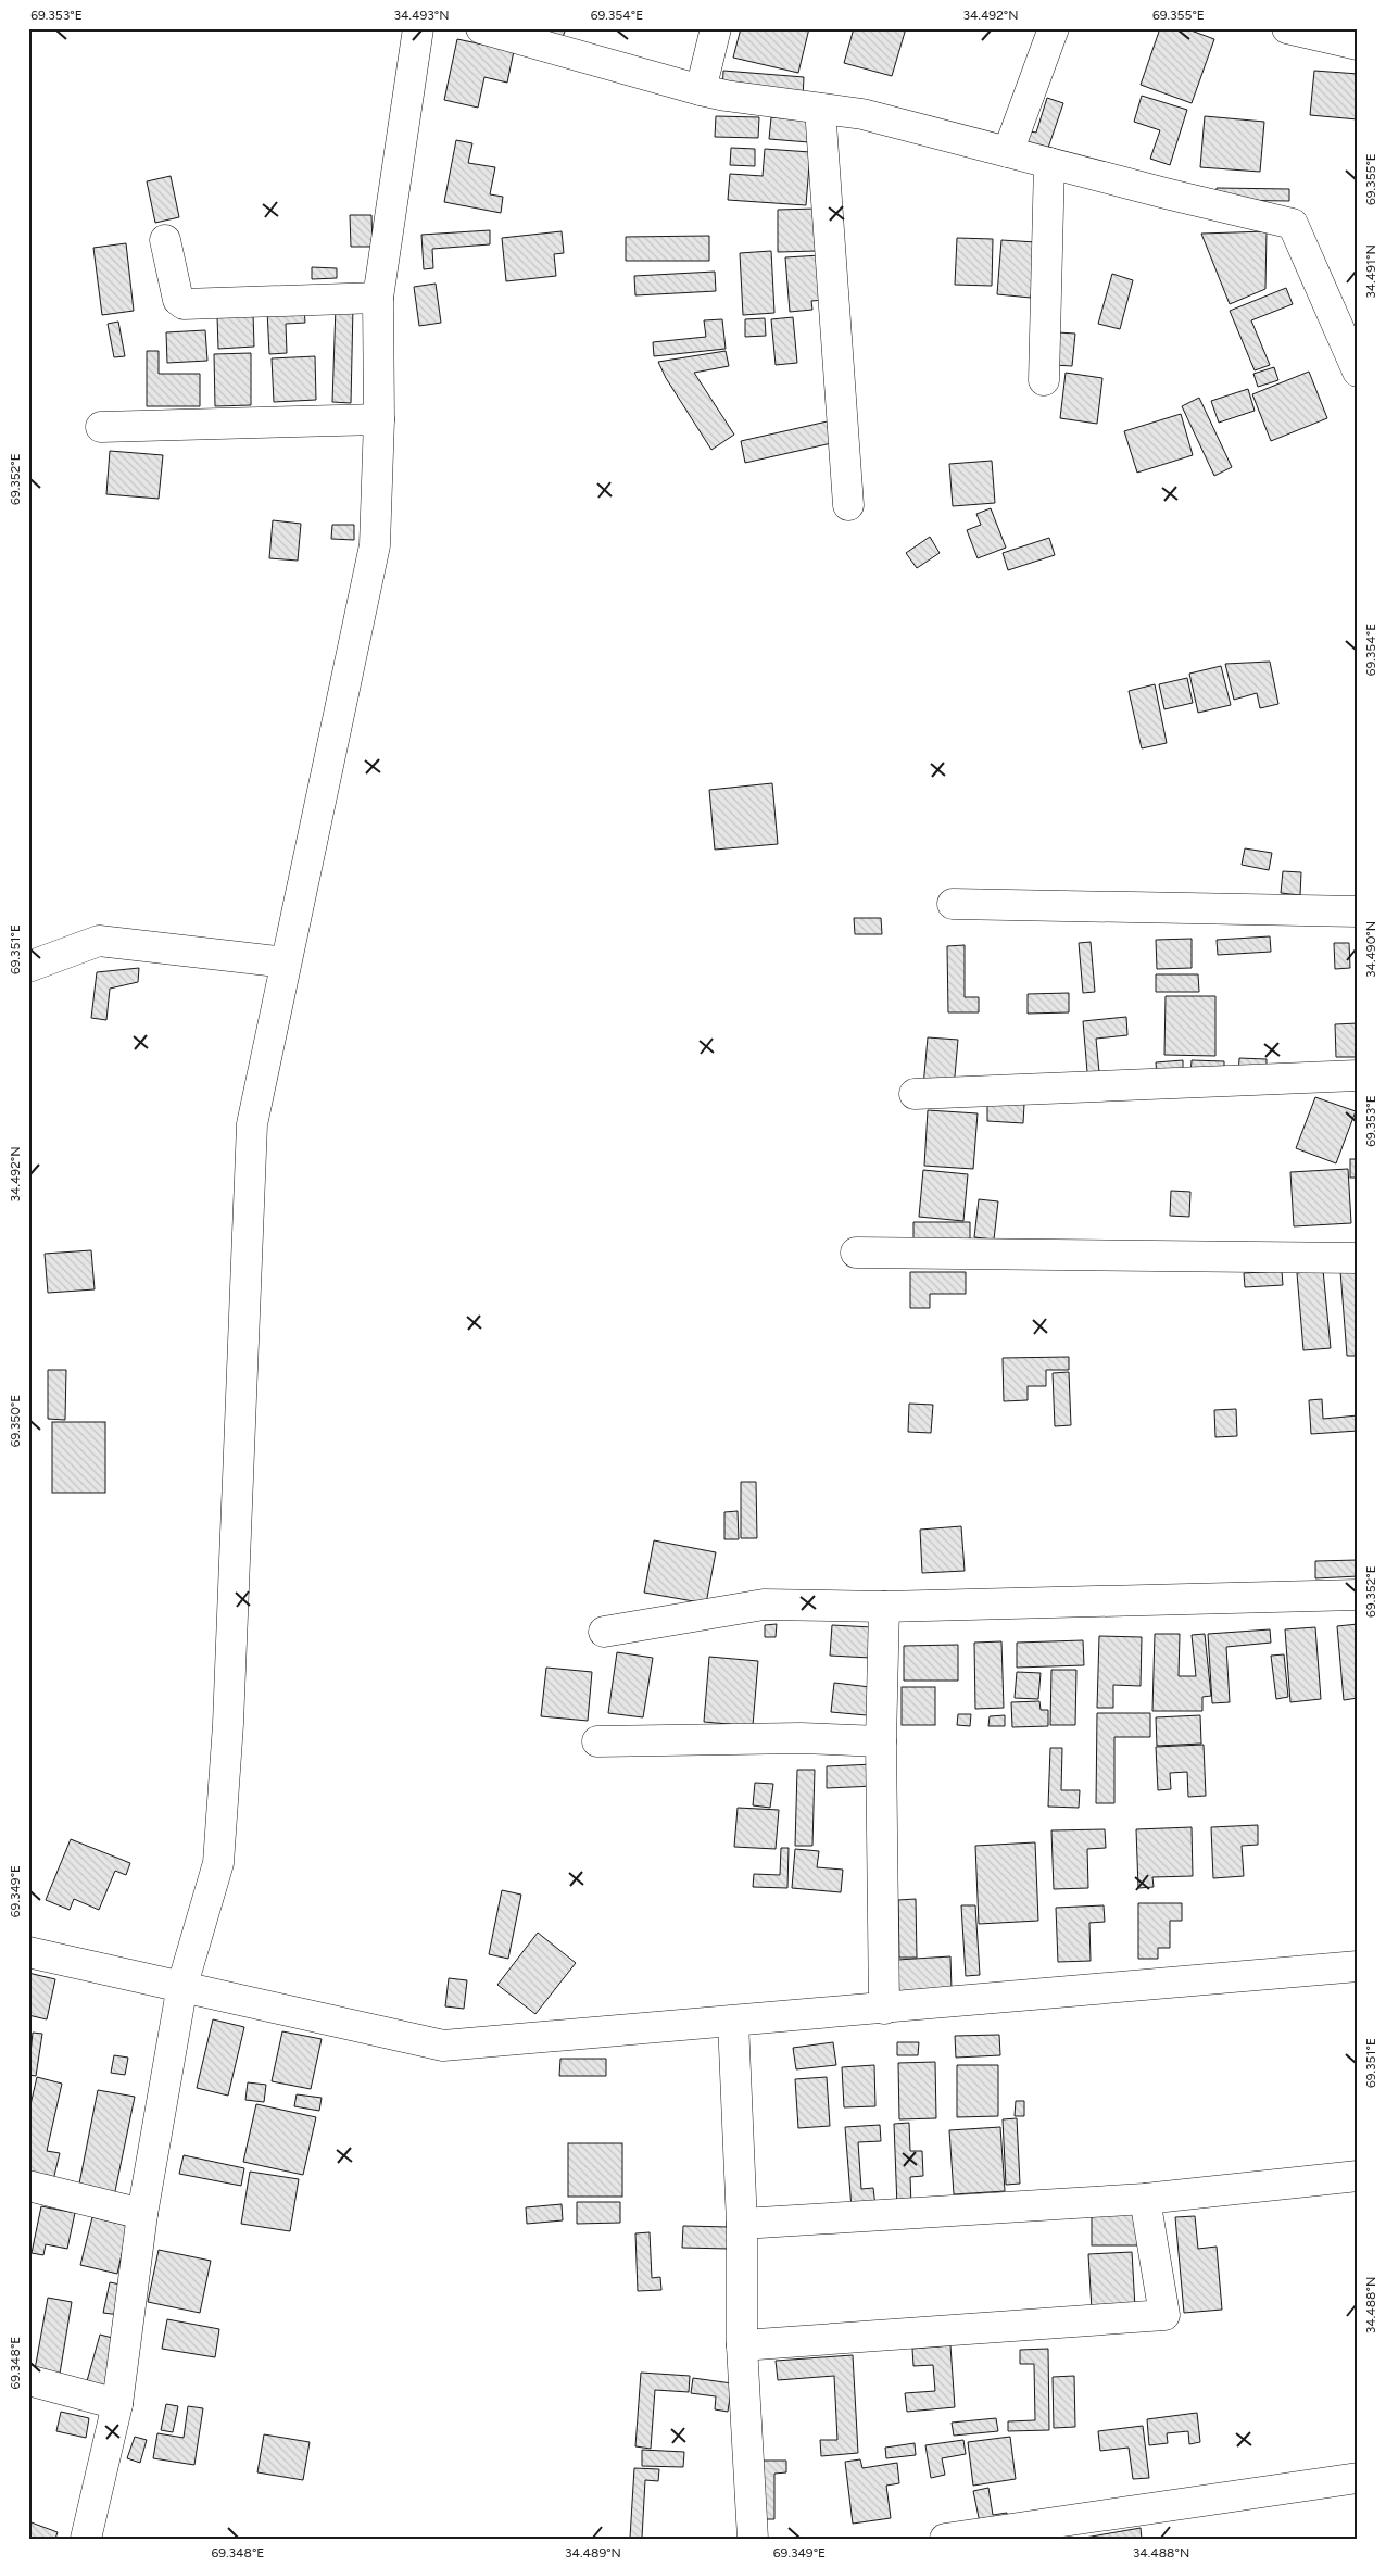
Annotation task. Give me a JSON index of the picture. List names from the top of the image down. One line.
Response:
{"coordinates":["69.353°E","34.493°N","69.354°E","34.492°N","69.355°E","34.491°N","69.352°E","34.490°N","69.351°E","69.350°E","69.349°E","34.488°N","69.348°E","34.489°N"]}
